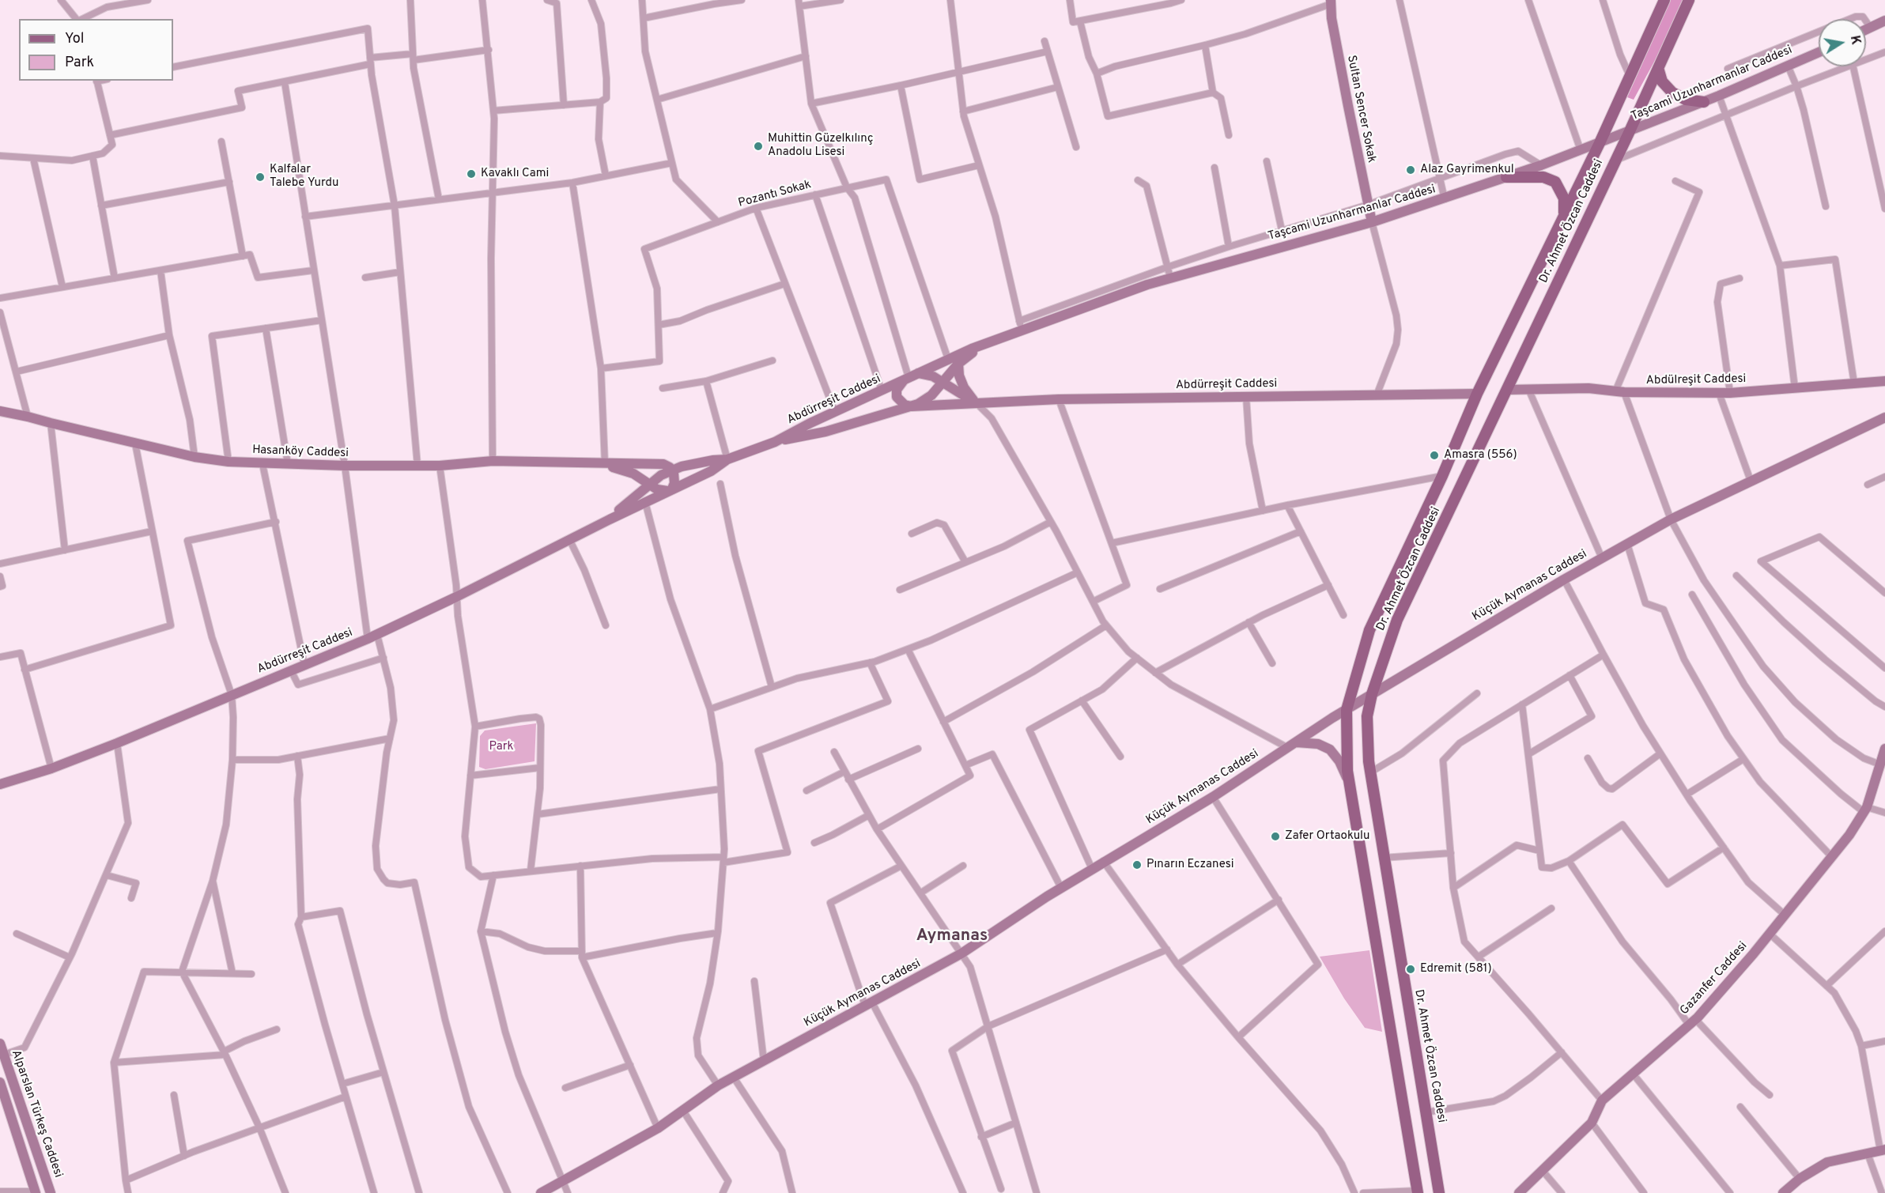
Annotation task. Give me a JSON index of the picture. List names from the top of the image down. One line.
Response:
{"streets":{"main road":["Dr. Ahmet Özcan Caddesi"],"street":["Taşcami Uzunharmanlar Caddesi","Sultan Sencer Sokak","Pozantı Sokak","Abdülreşit Caddesi","Abdürreşit Caddesi","Hasanköy Caddesi","Küçük Aymanas Caddesi","Gazanfer Caddesi","Alparslan Türkeş Caddesi"]},"crossings":[["Taşcami Uzunharmanlar Caddesi","Sultan Sencer Sokak"],["Taşcami Uzunharmanlar Caddesi","Pozantı Sokak"],["Taşcami Uzunharmanlar Caddesi","Dr. Ahmet Özcan Caddesi"],["Taşcami Uzunharmanlar Caddesi","Abdürreşit Caddesi"],["Dr. Ahmet Özcan Caddesi","Abdülreşit Caddesi"],["Dr. Ahmet Özcan Caddesi","Abdürreşit Caddesi"],["Dr. Ahmet Özcan Caddesi","Küçük Aymanas Caddesi"],["Abdürreşit Caddesi","Hasanköy Caddesi"]],"districts":["Aymanas"],"parks":["Park"],"places":["Muhittin Güzelkılınç Anadolu Lisesi","Alaz Gayrimenkul","Kavaklı Cami","Kalfalar Talebe Yurdu","Amasra (556)","Zafer Ortaokulu","Pınarın Eczanesi","Edremit (581)"],"legend":["Yol","Park"],"north":"right"}
